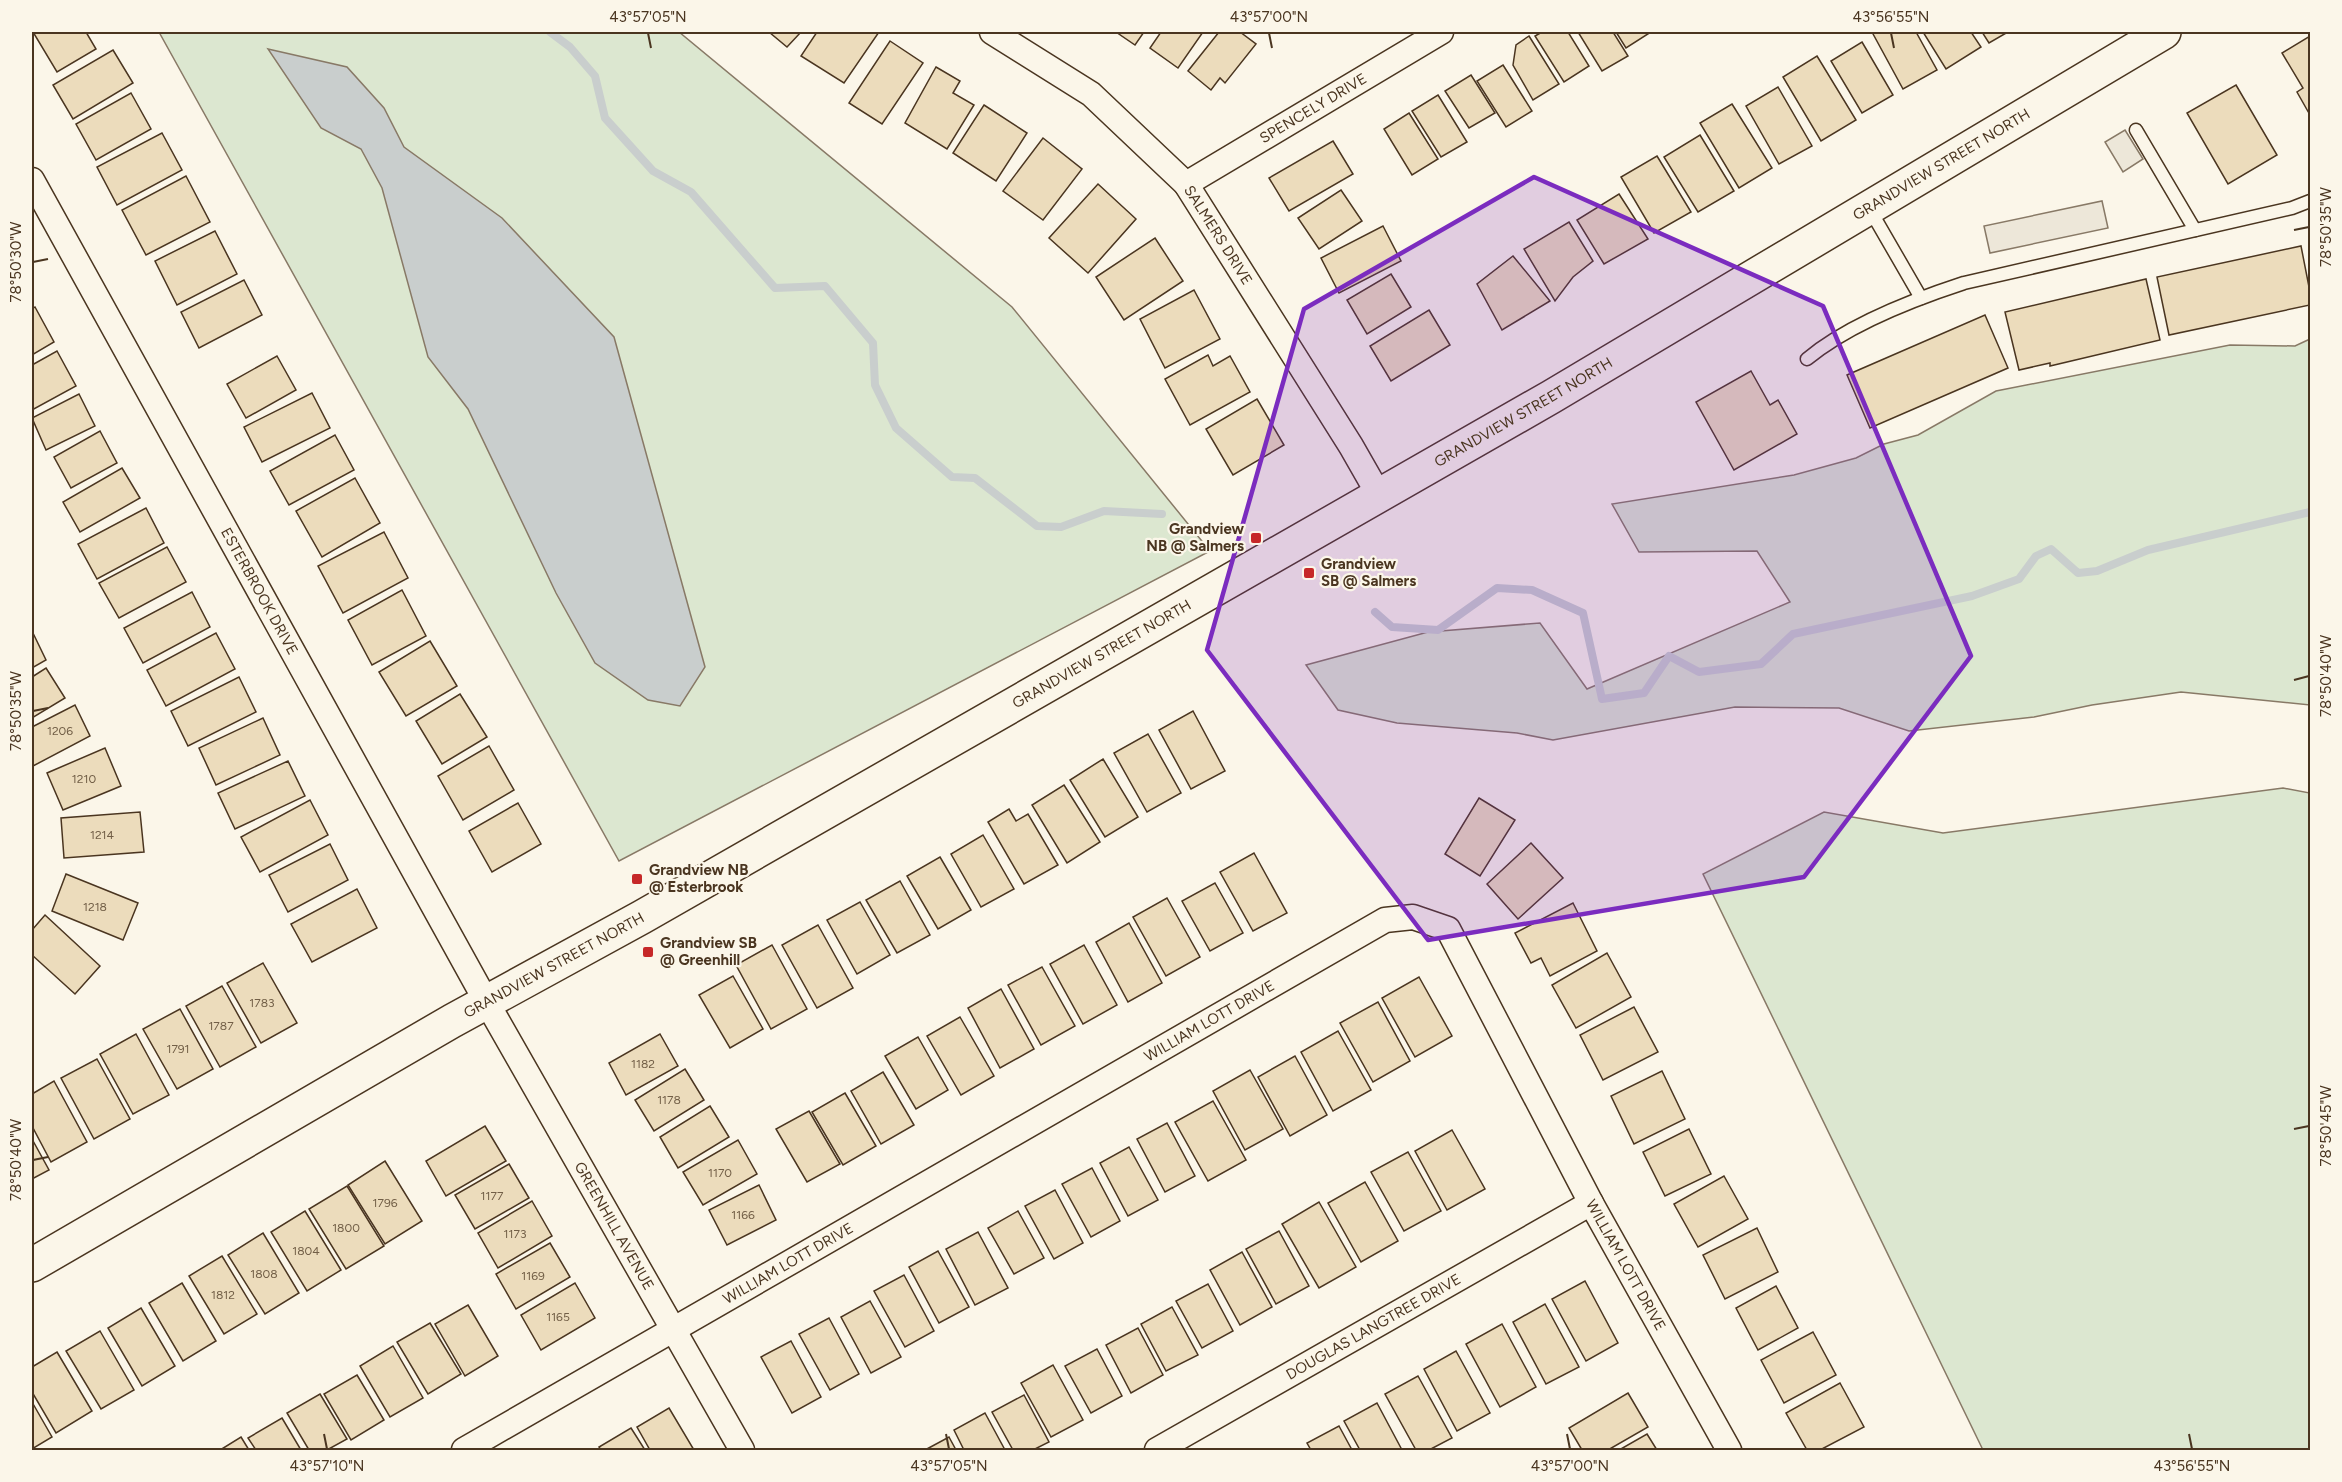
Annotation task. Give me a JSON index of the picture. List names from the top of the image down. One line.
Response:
{"streets":{"street":["SPENCELY DRIVE","GRANDVIEW STREET NORTH","SALMERS DRIVE","ESTERBROOK DRIVE","WILLIAM LOTT DRIVE","GREENHILL AVENUE","DOUGLAS LANGTREE DRIVE"]},"crossings":[["SPENCELY DRIVE","SALMERS DRIVE"],["GRANDVIEW STREET NORTH","SALMERS DRIVE"],["GRANDVIEW STREET NORTH","ESTERBROOK DRIVE"],["GRANDVIEW STREET NORTH","GREENHILL AVENUE"],["ESTERBROOK DRIVE","GREENHILL AVENUE"],["WILLIAM LOTT DRIVE","GREENHILL AVENUE"],["WILLIAM LOTT DRIVE","DOUGLAS LANGTREE DRIVE"]],"places":{"transit":["Grandview NB @ Salmers","Grandview SB @ Salmers","Grandview NB @ Esterbrook","Grandview SB @ Greenhill"]},"house_numbers":["1206","1210","1214","1218","1783","1787","1791","1182","1178","1170","1177","1796","1166","1800","1173","1804","1808","1169","1812","1165"],"coordinates":["43°57'05\"N","43°57'00\"N","43°56'55\"N","78°50'35\"W","78°50'30\"W","78°50'40\"W","78°50'45\"W","43°57'10\"N"]}
